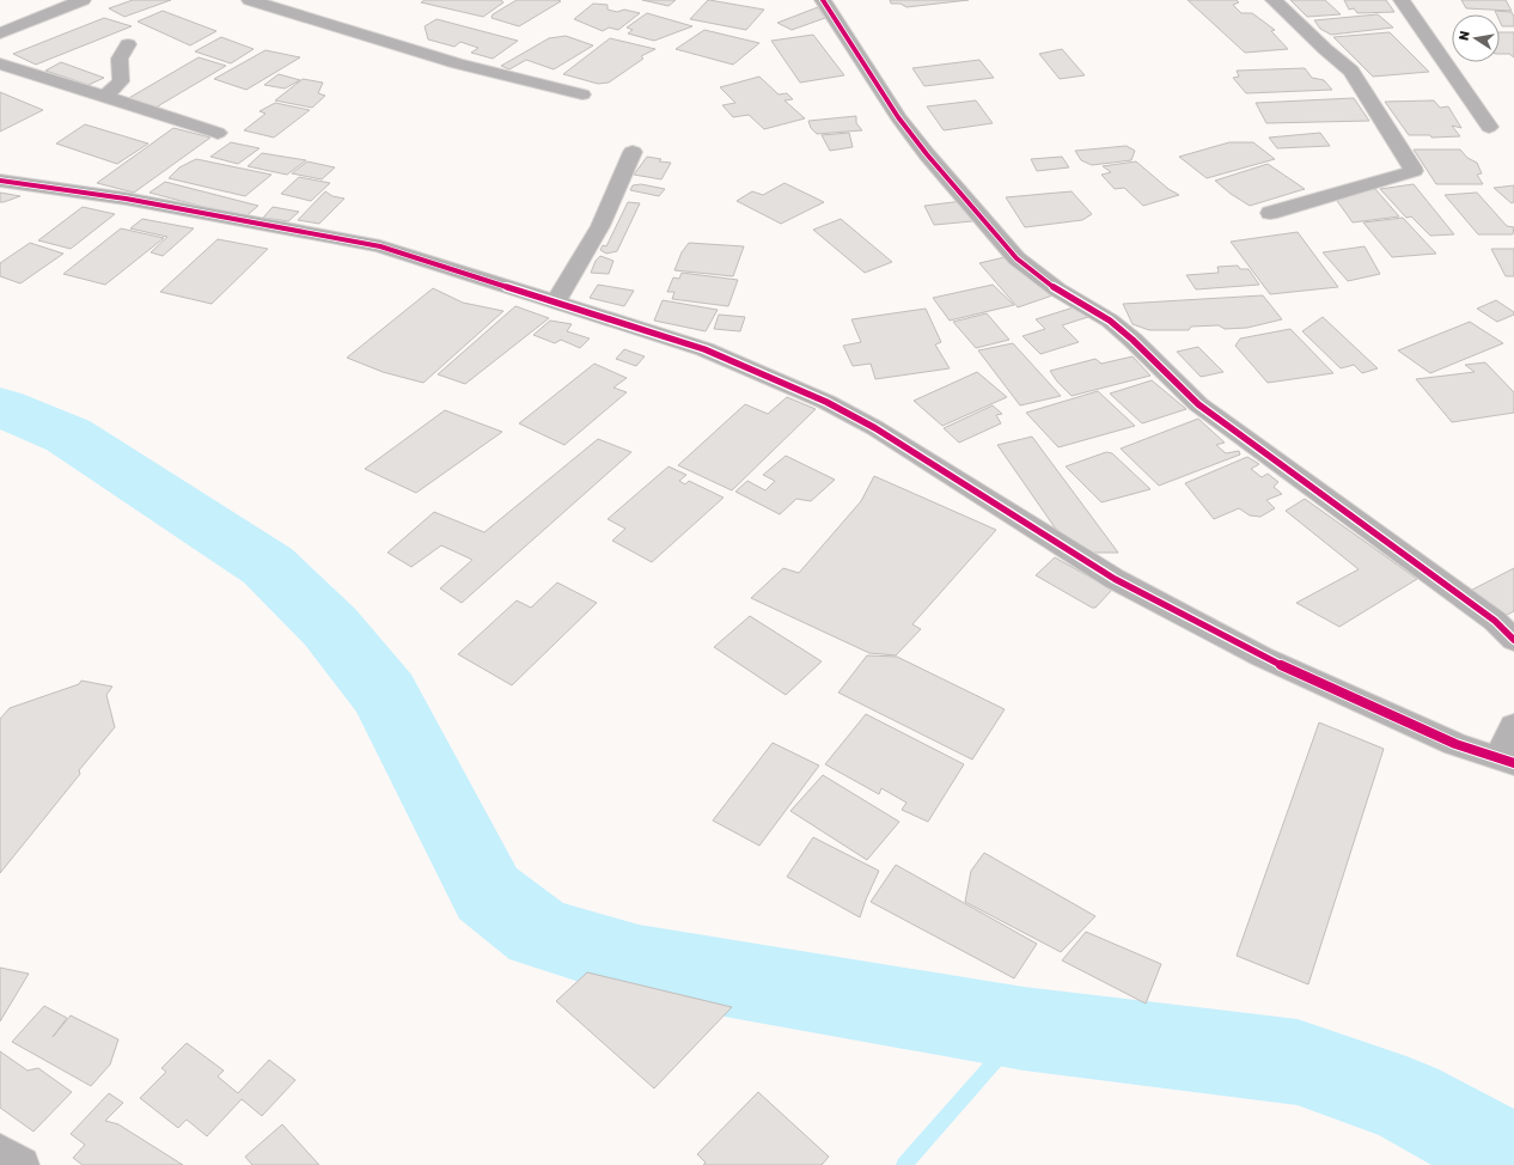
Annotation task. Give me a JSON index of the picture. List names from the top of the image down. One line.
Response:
{"north":"left"}
